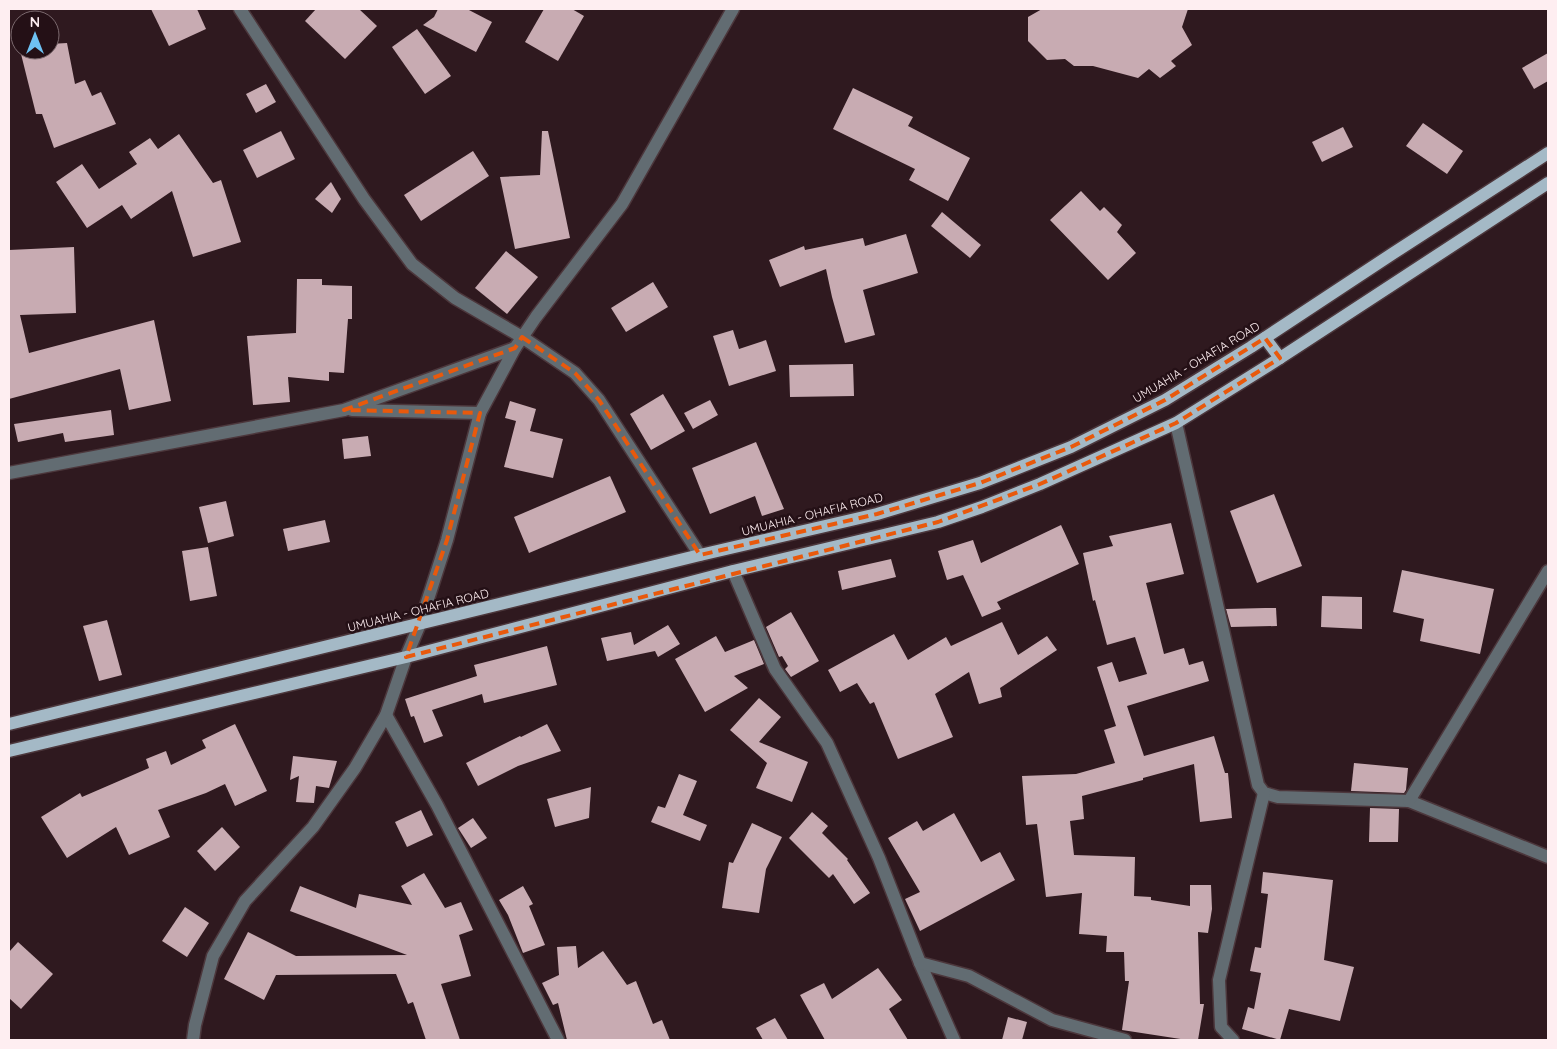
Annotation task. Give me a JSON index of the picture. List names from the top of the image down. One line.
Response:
{"streets":{"main road":["UMUAHIA - OHAFIA ROAD"]},"north":"top"}
